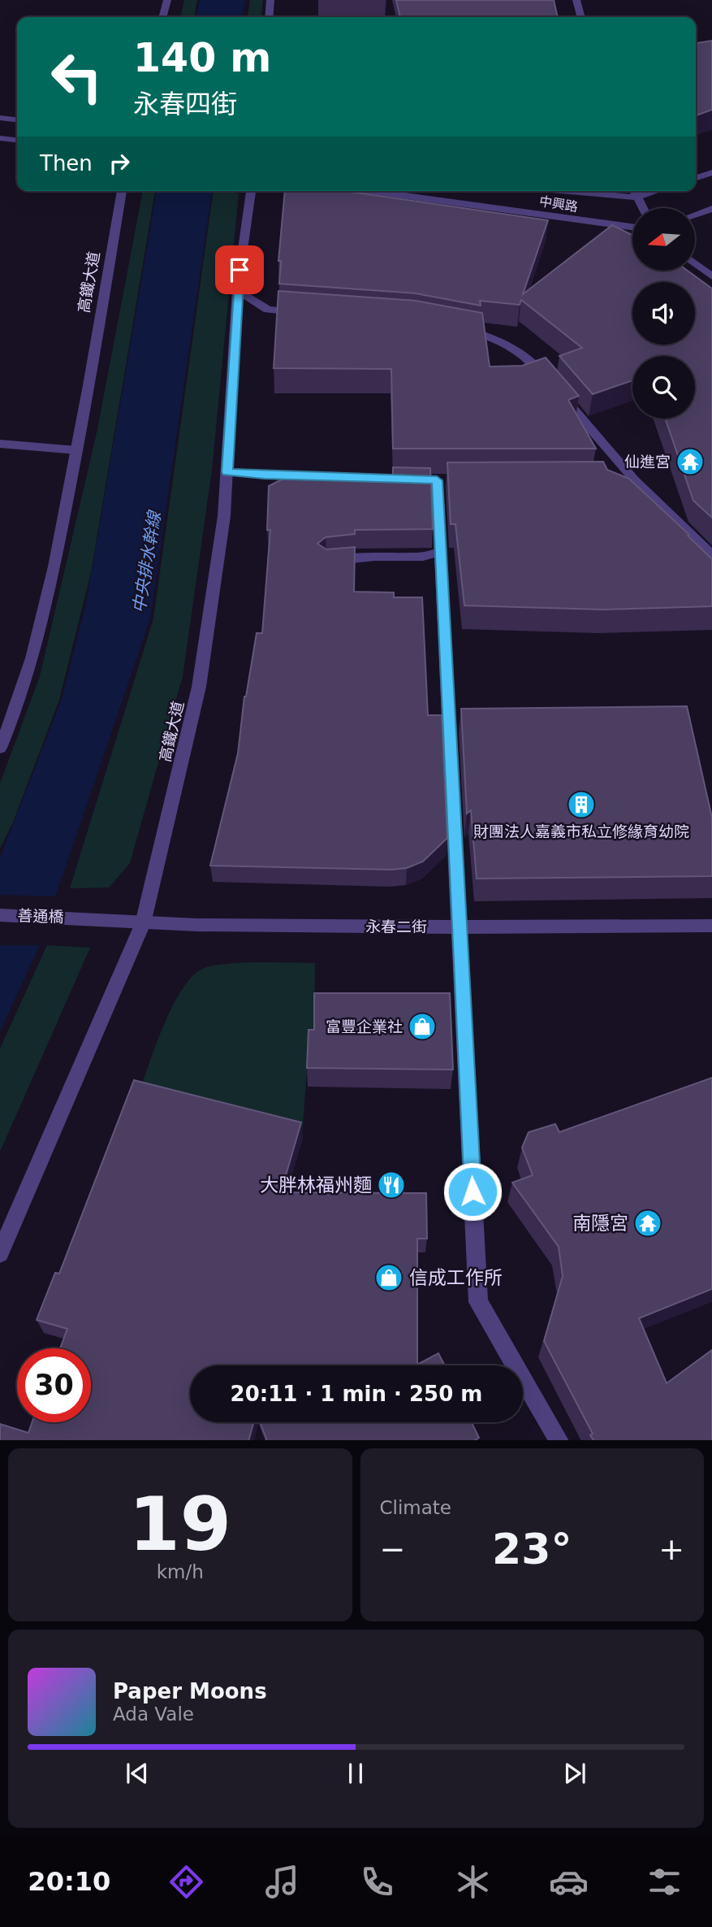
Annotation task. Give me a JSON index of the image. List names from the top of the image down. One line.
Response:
{"streets":{"street":["中興路","高鐵大道","善通橋","永春二街"]},"crossings":[["高鐵大道","永春二街"],["善通橋","永春二街"]],"water":["中央排水幹線"],"places":{"temple":["仙進宮","南隱宮"],"building":["財團法人嘉義市私立修緣育幼院"],"shop":["富豐企業社","信成工作所"],"restaurant":["大胖林福州麵"]},"north":"left","page":{"turn":["140 m","永春四街"],"then":"Then","limit":"30","trip":"20:11 · 1 min · 250 m","tile":[["19","km/h"],"Climate"],"heat":["−","23°","+"],"song":["Paper Moons","Ada Vale"],"tabs":"20:10"}}
